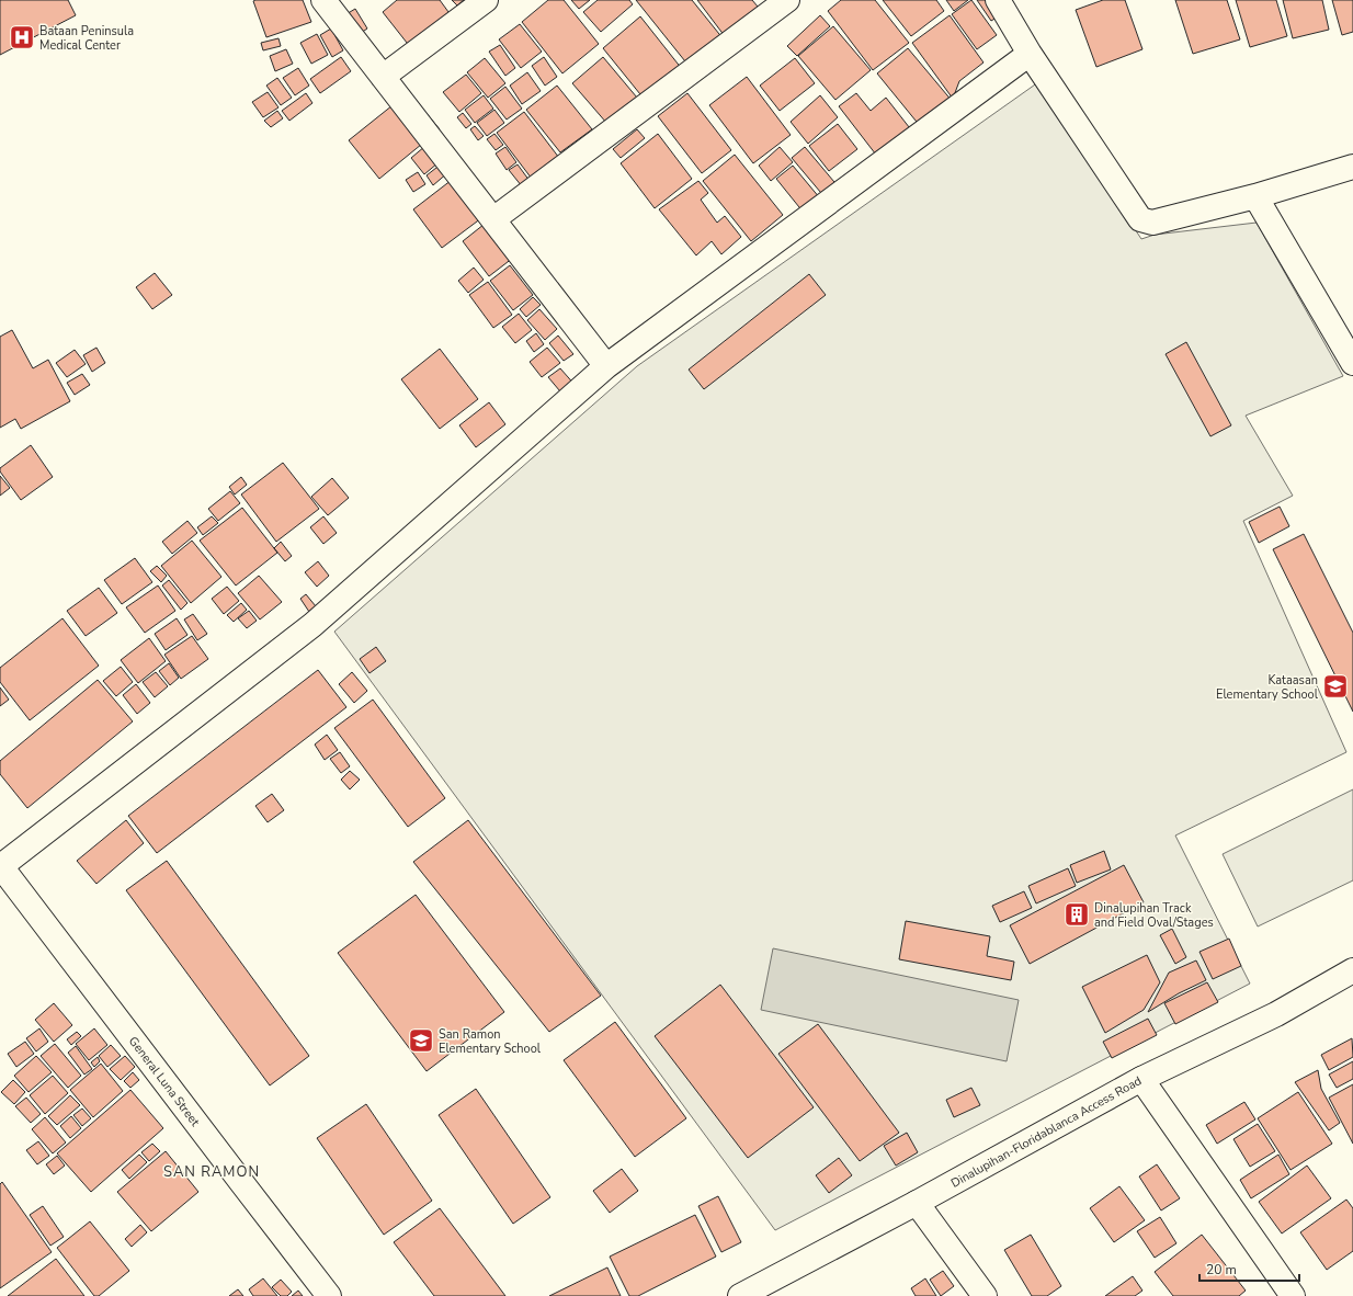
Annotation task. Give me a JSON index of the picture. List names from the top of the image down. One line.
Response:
{"streets":{"street":["General Luna Street","Dinalupihan-Floridablanca Access Road"]},"districts":["SAN RAMON"],"places":{"hospital":["Bataan Peninsula Medical Center"],"school or university":["Kataasan Elementary School","San Ramon Elementary School"],"building":["Dinalupihan Track and Field Oval/Stages"]},"scale_bar":"20 m"}
